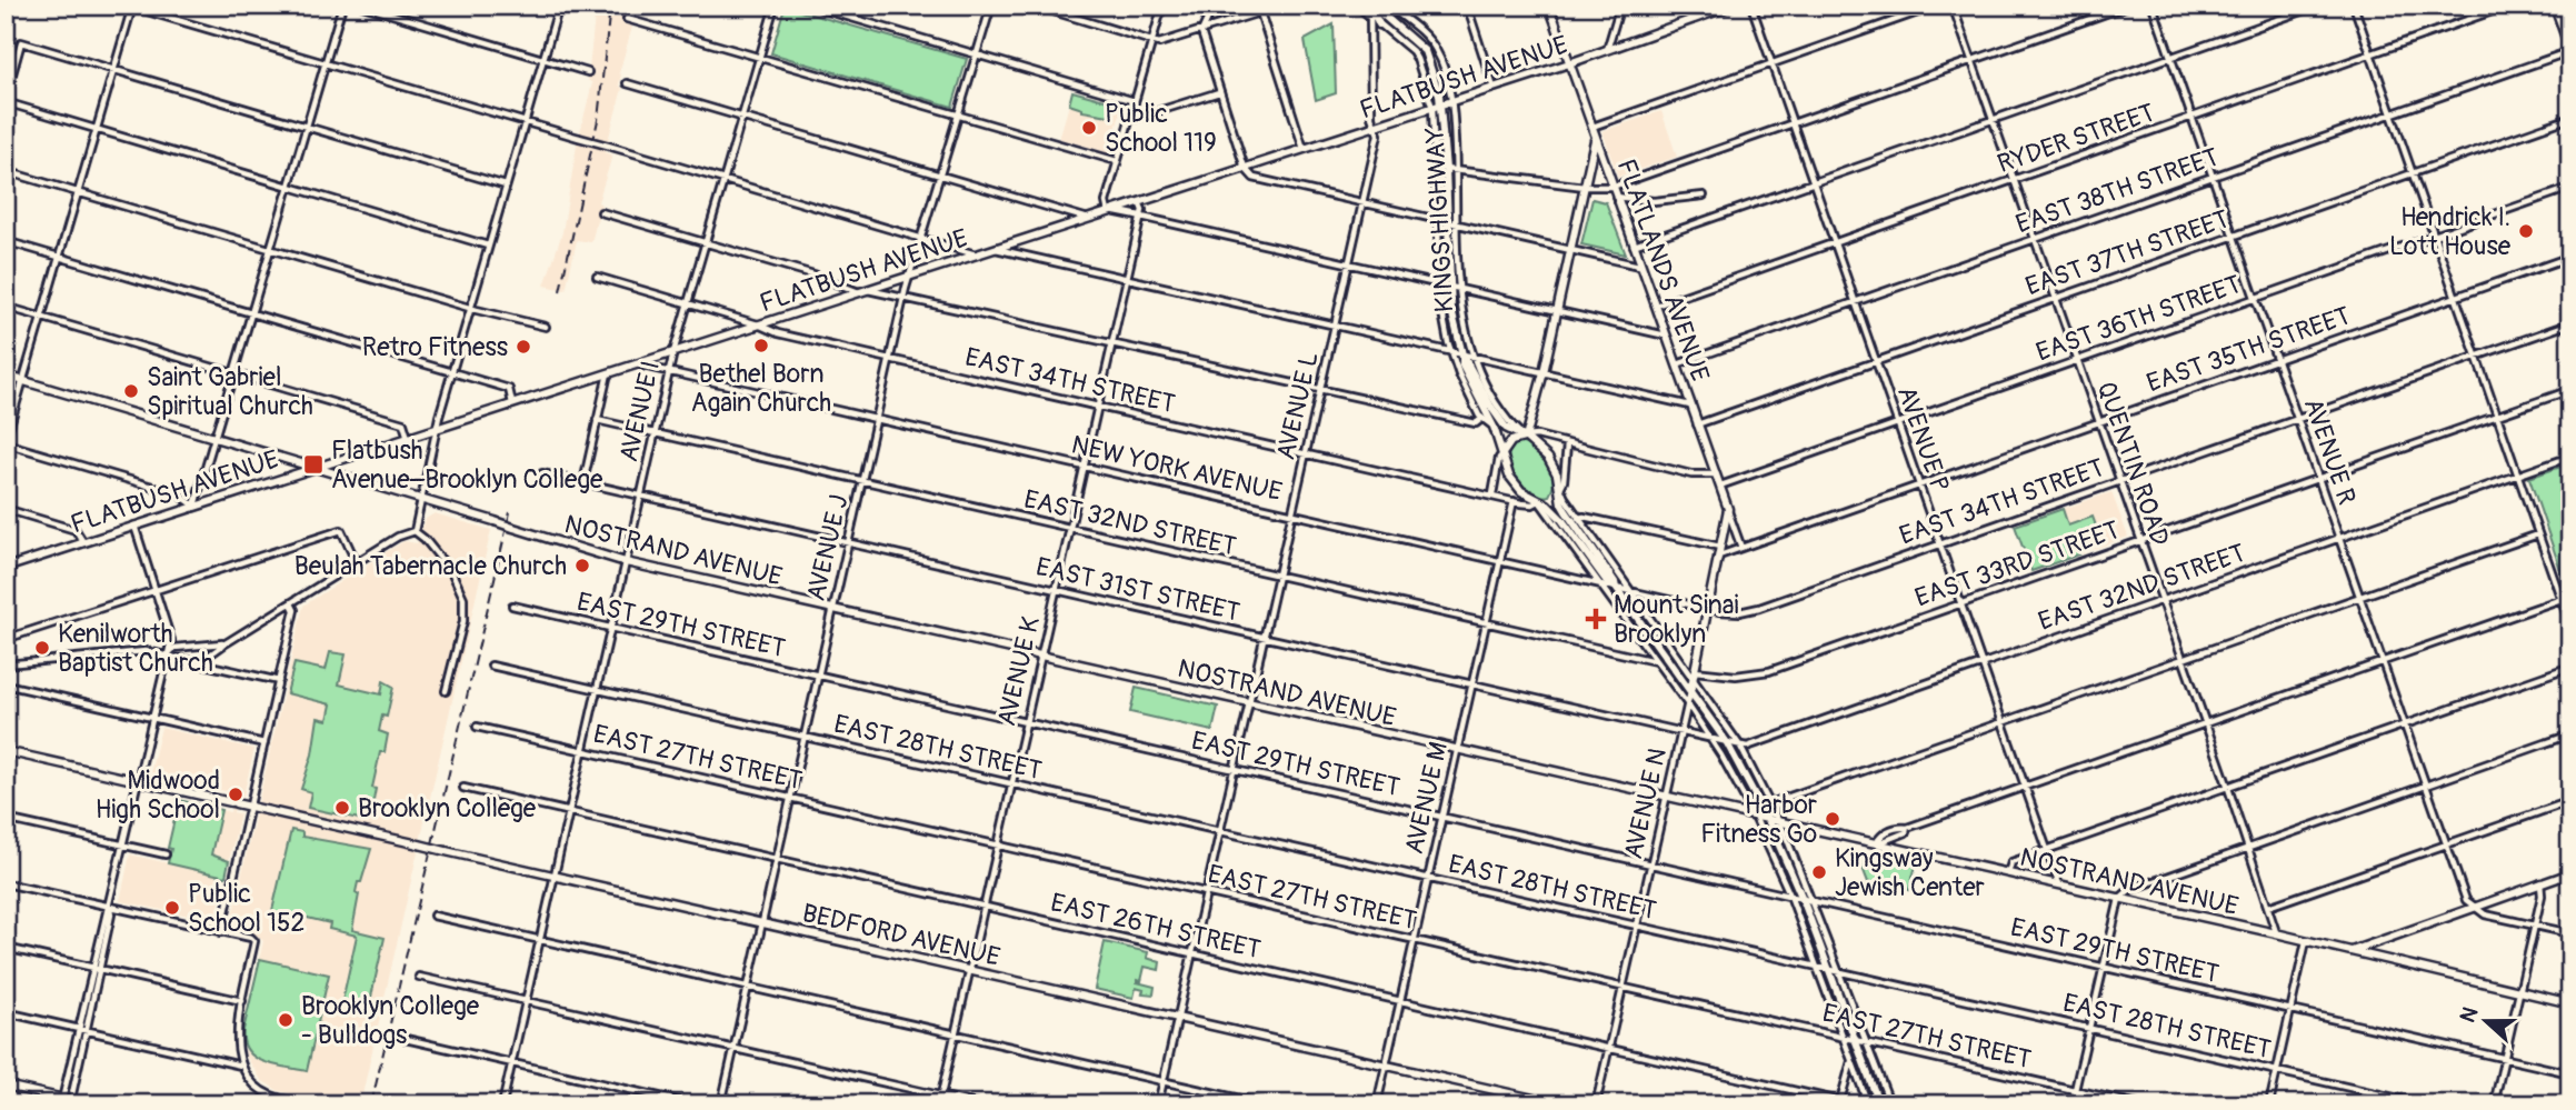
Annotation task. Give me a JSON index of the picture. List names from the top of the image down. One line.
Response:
{"streets":{"main road":["FLATBUSH AVENUE","KINGS HIGHWAY","FLATLANDS AVENUE","NOSTRAND AVENUE","AVENUE N","BEDFORD AVENUE"],"street":["RYDER STREET","EAST 38TH STREET","EAST 37TH STREET","EAST 36TH STREET","EAST 35TH STREET","EAST 34TH STREET","AVENUE L","AVENUE I","AVENUE P","AVENUE R","QUENTIN ROAD","NEW YORK AVENUE","EAST 32ND STREET","AVENUE J","EAST 33RD STREET","EAST 31ST STREET","EAST 29TH STREET","AVENUE K","EAST 28TH STREET","EAST 27TH STREET","AVENUE M","EAST 26TH STREET"]},"crossings":[["FLATBUSH AVENUE","KINGS HIGHWAY"],["FLATBUSH AVENUE","FLATLANDS AVENUE"],["FLATBUSH AVENUE","EAST 34TH STREET"],["FLATBUSH AVENUE","AVENUE L"],["FLATBUSH AVENUE","AVENUE I"],["FLATBUSH AVENUE","NEW YORK AVENUE"],["FLATBUSH AVENUE","AVENUE J"],["FLATBUSH AVENUE","NOSTRAND AVENUE"],["FLATBUSH AVENUE","AVENUE K"],["RYDER STREET","FLATLANDS AVENUE"],["RYDER STREET","AVENUE P"],["RYDER STREET","AVENUE R"],["RYDER STREET","QUENTIN ROAD"],["EAST 38TH STREET","FLATLANDS AVENUE"],["EAST 38TH STREET","AVENUE P"],["EAST 38TH STREET","AVENUE R"],["EAST 38TH STREET","QUENTIN ROAD"],["KINGS HIGHWAY","EAST 34TH STREET"],["KINGS HIGHWAY","AVENUE L"],["KINGS HIGHWAY","NEW YORK AVENUE"],["KINGS HIGHWAY","EAST 32ND STREET"],["KINGS HIGHWAY","NOSTRAND AVENUE"],["KINGS HIGHWAY","EAST 33RD STREET"],["KINGS HIGHWAY","EAST 31ST STREET"],["KINGS HIGHWAY","EAST 29TH STREET"],["KINGS HIGHWAY","EAST 28TH STREET"],["KINGS HIGHWAY","EAST 27TH STREET"],["KINGS HIGHWAY","AVENUE N"],["EAST 37TH STREET","FLATLANDS AVENUE"],["EAST 37TH STREET","AVENUE P"],["EAST 37TH STREET","AVENUE R"],["EAST 37TH STREET","QUENTIN ROAD"],["FLATLANDS AVENUE","EAST 36TH STREET"],["FLATLANDS AVENUE","EAST 35TH STREET"],["FLATLANDS AVENUE","AVENUE N"],["EAST 36TH STREET","AVENUE P"],["EAST 36TH STREET","AVENUE R"],["EAST 36TH STREET","QUENTIN ROAD"],["EAST 35TH STREET","AVENUE P"],["EAST 35TH STREET","AVENUE R"],["EAST 35TH STREET","QUENTIN ROAD"],["EAST 35TH STREET","AVENUE N"],["EAST 34TH STREET","AVENUE L"],["EAST 34TH STREET","AVENUE I"],["EAST 34TH STREET","AVENUE P"],["EAST 34TH STREET","AVENUE R"],["EAST 34TH STREET","QUENTIN ROAD"],["EAST 34TH STREET","NEW YORK AVENUE"],["EAST 34TH STREET","AVENUE J"],["EAST 34TH STREET","AVENUE K"],["EAST 34TH STREET","AVENUE M"],["EAST 34TH STREET","AVENUE N"],["AVENUE L","NEW YORK AVENUE"],["AVENUE L","EAST 32ND STREET"],["AVENUE L","NOSTRAND AVENUE"],["AVENUE L","EAST 31ST STREET"],["AVENUE L","EAST 29TH STREET"],["AVENUE L","EAST 28TH STREET"],["AVENUE L","EAST 27TH STREET"],["AVENUE L","EAST 26TH STREET"],["AVENUE L","BEDFORD AVENUE"],["AVENUE I","NEW YORK AVENUE"],["AVENUE I","EAST 32ND STREET"],["AVENUE I","NOSTRAND AVENUE"],["AVENUE I","EAST 31ST STREET"],["AVENUE I","EAST 29TH STREET"],["AVENUE I","EAST 28TH STREET"],["AVENUE I","EAST 27TH STREET"],["AVENUE I","EAST 26TH STREET"],["AVENUE I","BEDFORD AVENUE"],["AVENUE P","EAST 32ND STREET"],["AVENUE P","NOSTRAND AVENUE"],["AVENUE P","EAST 33RD STREET"],["AVENUE R","EAST 32ND STREET"],["AVENUE R","EAST 33RD STREET"],["QUENTIN ROAD","EAST 32ND STREET"],["QUENTIN ROAD","NOSTRAND AVENUE"],["QUENTIN ROAD","EAST 33RD STREET"],["NEW YORK AVENUE","AVENUE J"],["NEW YORK AVENUE","AVENUE K"],["NEW YORK AVENUE","AVENUE M"],["NEW YORK AVENUE","AVENUE N"],["EAST 32ND STREET","AVENUE J"],["EAST 32ND STREET","EAST 31ST STREET"],["EAST 32ND STREET","AVENUE K"],["EAST 32ND STREET","AVENUE M"],["AVENUE J","NOSTRAND AVENUE"],["AVENUE J","EAST 31ST STREET"],["AVENUE J","EAST 29TH STREET"],["AVENUE J","EAST 28TH STREET"],["AVENUE J","EAST 27TH STREET"],["AVENUE J","EAST 26TH STREET"],["AVENUE J","BEDFORD AVENUE"],["NOSTRAND AVENUE","AVENUE K"],["NOSTRAND AVENUE","AVENUE M"],["NOSTRAND AVENUE","AVENUE N"],["EAST 33RD STREET","AVENUE N"],["EAST 31ST STREET","AVENUE K"],["EAST 31ST STREET","AVENUE M"],["EAST 31ST STREET","AVENUE N"],["EAST 29TH STREET","AVENUE K"],["EAST 29TH STREET","AVENUE M"],["EAST 29TH STREET","AVENUE N"],["AVENUE K","EAST 28TH STREET"],["AVENUE K","EAST 27TH STREET"],["AVENUE K","EAST 26TH STREET"],["AVENUE K","BEDFORD AVENUE"],["EAST 28TH STREET","AVENUE M"],["EAST 28TH STREET","AVENUE N"],["EAST 27TH STREET","AVENUE M"],["EAST 27TH STREET","AVENUE N"],["AVENUE M","EAST 26TH STREET"],["AVENUE M","BEDFORD AVENUE"],["AVENUE N","EAST 26TH STREET"]],"places":{"other":["Public School 119","Hendrick I. Lott House","Bethel Born Again Church","Retro Fitness","Saint Gabriel Spiritual Church","Beulah Tabernacle Church","Kenilworth Baptist Church","Midwood High School","Brooklyn College","Harbor Fitness Go","Kingsway Jewish Center","Public School 152","Brooklyn College - Bulldogs"],"transit":["Flatbush Avenue–Brooklyn College"],"health":["Mount Sinai Brooklyn"]},"north":"left"}
